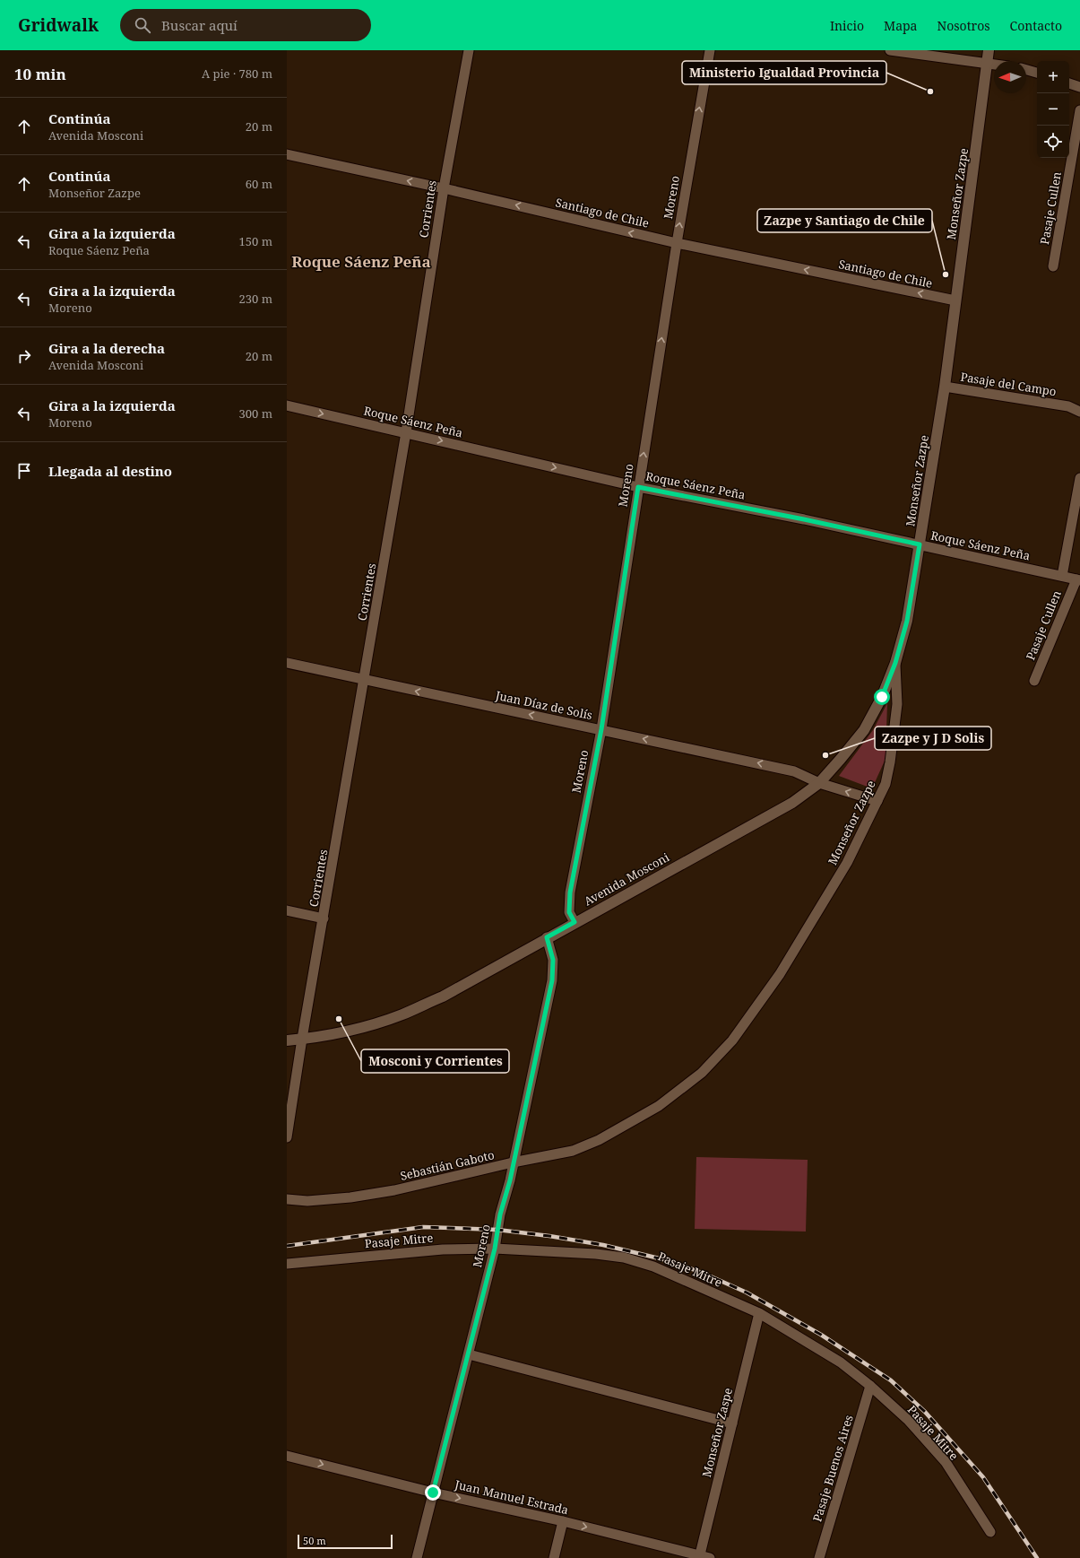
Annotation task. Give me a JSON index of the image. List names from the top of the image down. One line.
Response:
{"streets":{"street":["Monseñor Zazpe","Moreno","Pasaje Cullen","Corrientes","Santiago de Chile","Pasaje del Campo","Roque Sáenz Peña","Juan Díaz de Solís","Avenida Mosconi","Sebastián Gaboto","Pasaje Mitre","Monseñor Zaspe","Pasaje Buenos Aires","Juan Manuel Estrada"]},"crossings":[["Monseñor Zazpe","Santiago de Chile"],["Monseñor Zazpe","Pasaje del Campo"],["Monseñor Zazpe","Roque Sáenz Peña"],["Monseñor Zazpe","Juan Díaz de Solís"],["Monseñor Zazpe","Avenida Mosconi"],["Monseñor Zazpe","Sebastián Gaboto"],["Moreno","Santiago de Chile"],["Moreno","Roque Sáenz Peña"],["Moreno","Juan Díaz de Solís"],["Moreno","Avenida Mosconi"],["Moreno","Sebastián Gaboto"],["Moreno","Pasaje Mitre"],["Moreno","Juan Manuel Estrada"],["Pasaje Cullen","Roque Sáenz Peña"],["Corrientes","Santiago de Chile"],["Corrientes","Roque Sáenz Peña"],["Corrientes","Juan Díaz de Solís"],["Corrientes","Avenida Mosconi"],["Juan Díaz de Solís","Avenida Mosconi"],["Pasaje Mitre","Monseñor Zaspe"],["Pasaje Mitre","Pasaje Buenos Aires"],["Monseñor Zaspe","Juan Manuel Estrada"]],"one_way":["Santiago de Chile","Roque Sáenz Peña","Juan Díaz de Solís","Juan Manuel Estrada"],"districts":["Roque Sáenz Peña"],"places":["Ministerio Igualdad Provincia","Zazpe y Santiago de Chile","Zazpe y J D Solis","Mosconi y Corrientes"],"scale_bar":"50 m","north":"left","page":{"header":"Gridwalk","search":"Buscar aquí","nav":["Inicio","Mapa","Nosotros","Contacto"],"heading":["10 min","A pie · 780 m"],"map_buttons":["+","−"],"list":[["Continúa","Avenida Mosconi","20 m"],["Continúa","Monseñor Zazpe","60 m"],["Gira a la izquierda","Roque Sáenz Peña","150 m"],["Gira a la izquierda","Moreno","230 m"],["Gira a la derecha","Avenida Mosconi","20 m"],["Gira a la izquierda","Moreno","300 m"],"Llegada al destino"],"scale":"50 m"}}
